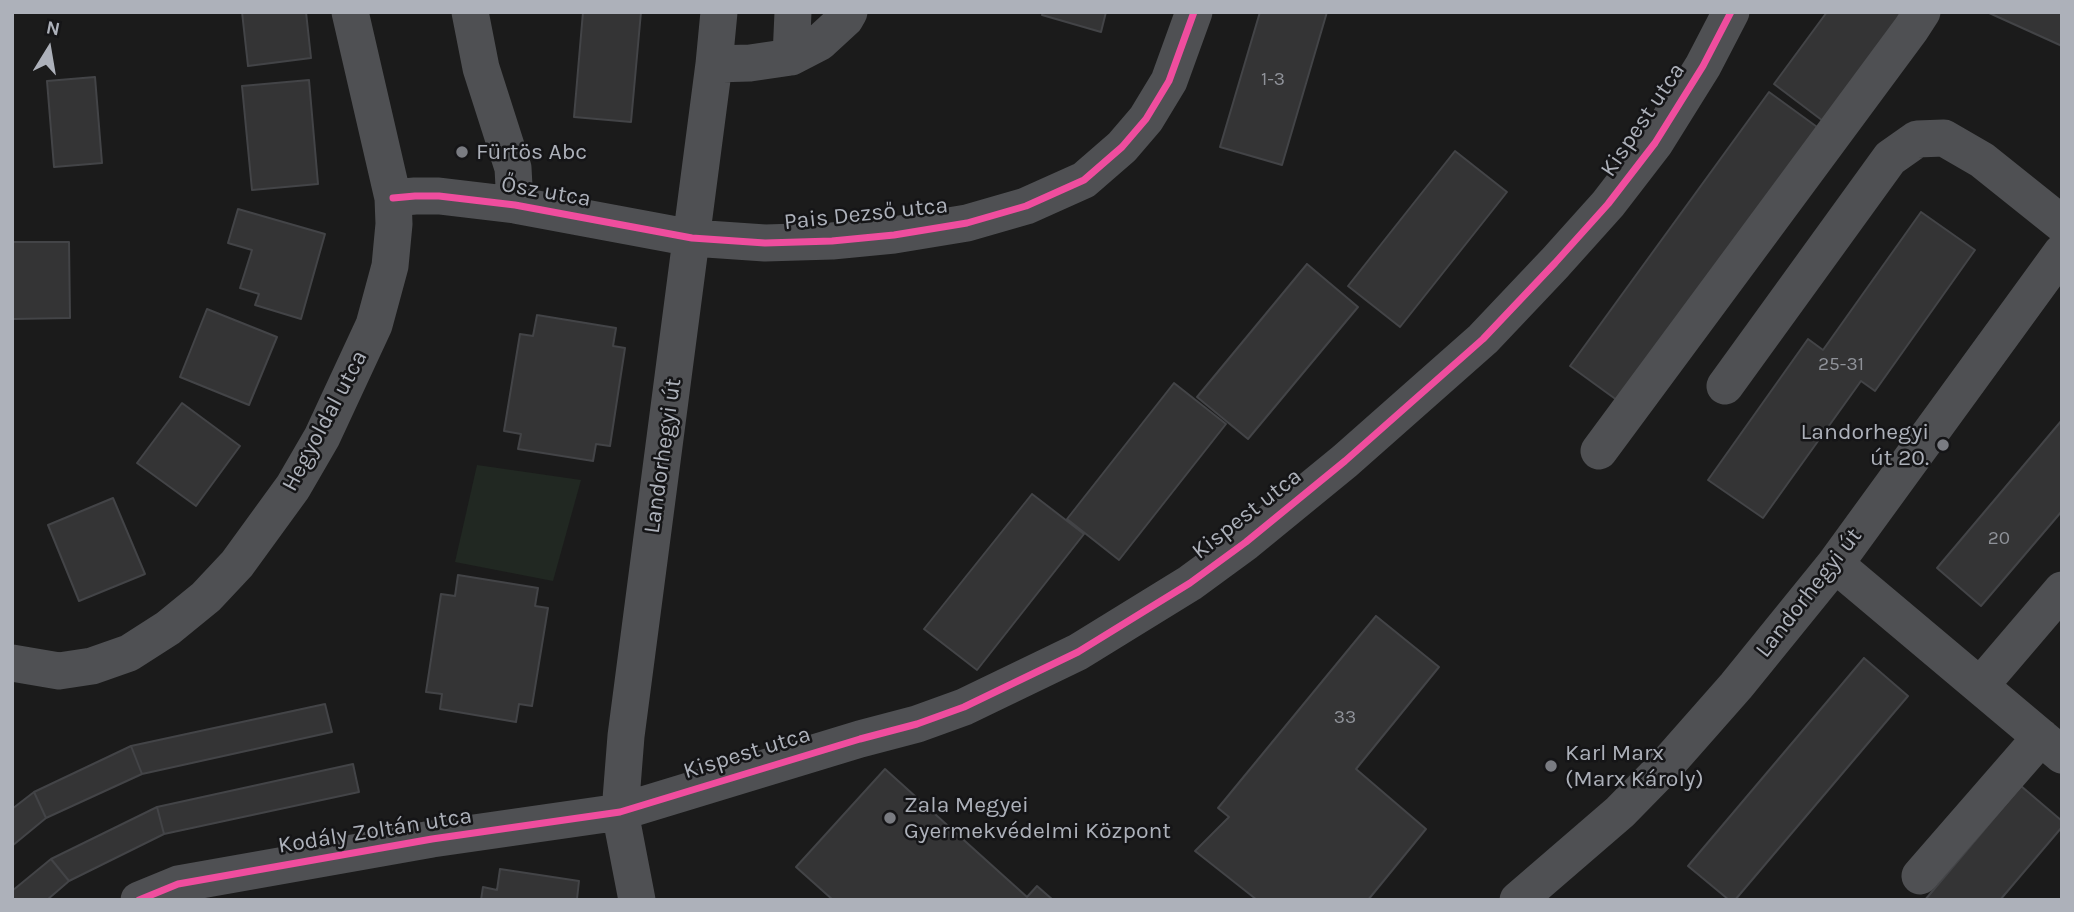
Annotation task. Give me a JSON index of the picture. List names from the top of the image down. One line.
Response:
{"streets":{"street":["Kispest utca","Ősz utca","Pais Dezső utca","Hegyoldal utca","Landorhegyi út","Kodály Zoltán utca"]},"crossings":[["Kispest utca","Landorhegyi út"],["Kispest utca","Kodály Zoltán utca"],["Ősz utca","Pais Dezső utca"],["Ősz utca","Hegyoldal utca"],["Ősz utca","Landorhegyi út"],["Pais Dezső utca","Landorhegyi út"],["Landorhegyi út","Kodály Zoltán utca"]],"places":["Fürtös Abc","Landorhegyi út 20.","Karl Marx (Marx Károly)","Zala Megyei Gyermekvédelmi Központ"],"house_numbers":["1-3","25-31","20","33"],"north":"top"}
